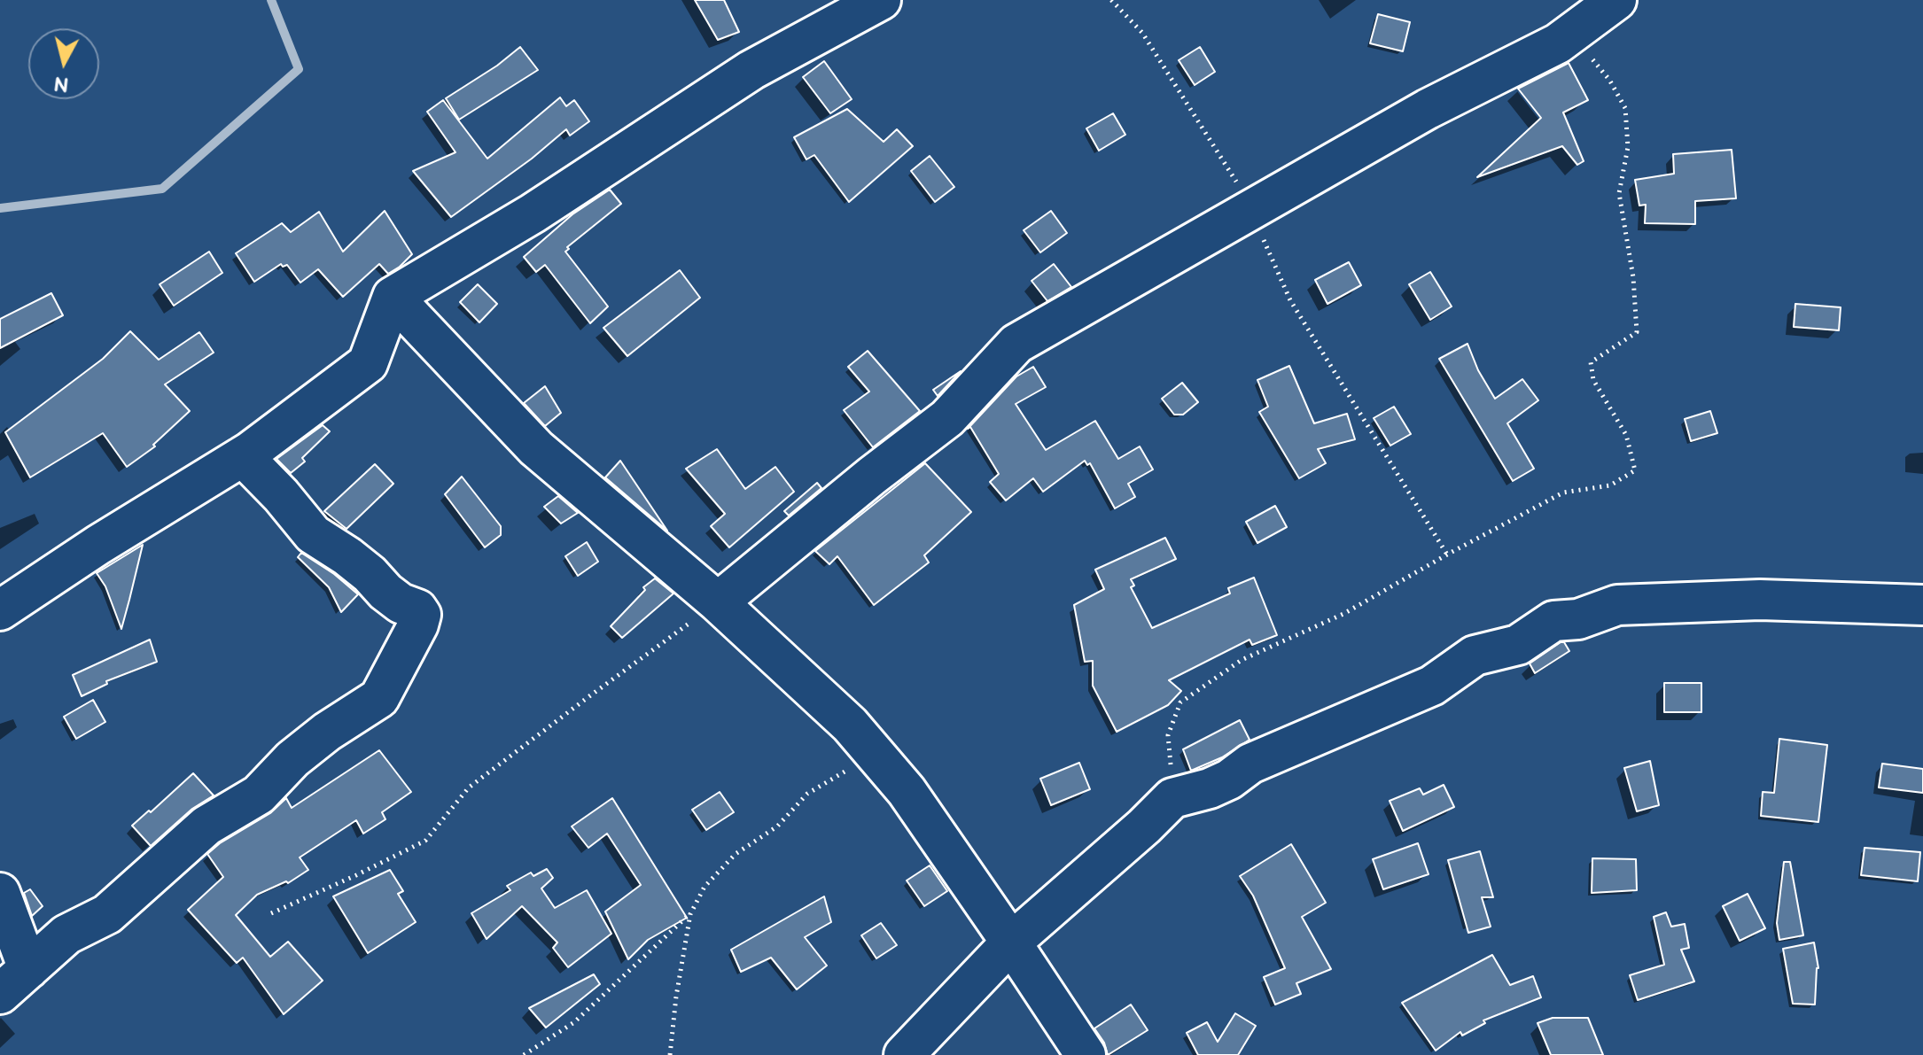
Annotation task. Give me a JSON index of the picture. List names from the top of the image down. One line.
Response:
{"north":"bottom"}
